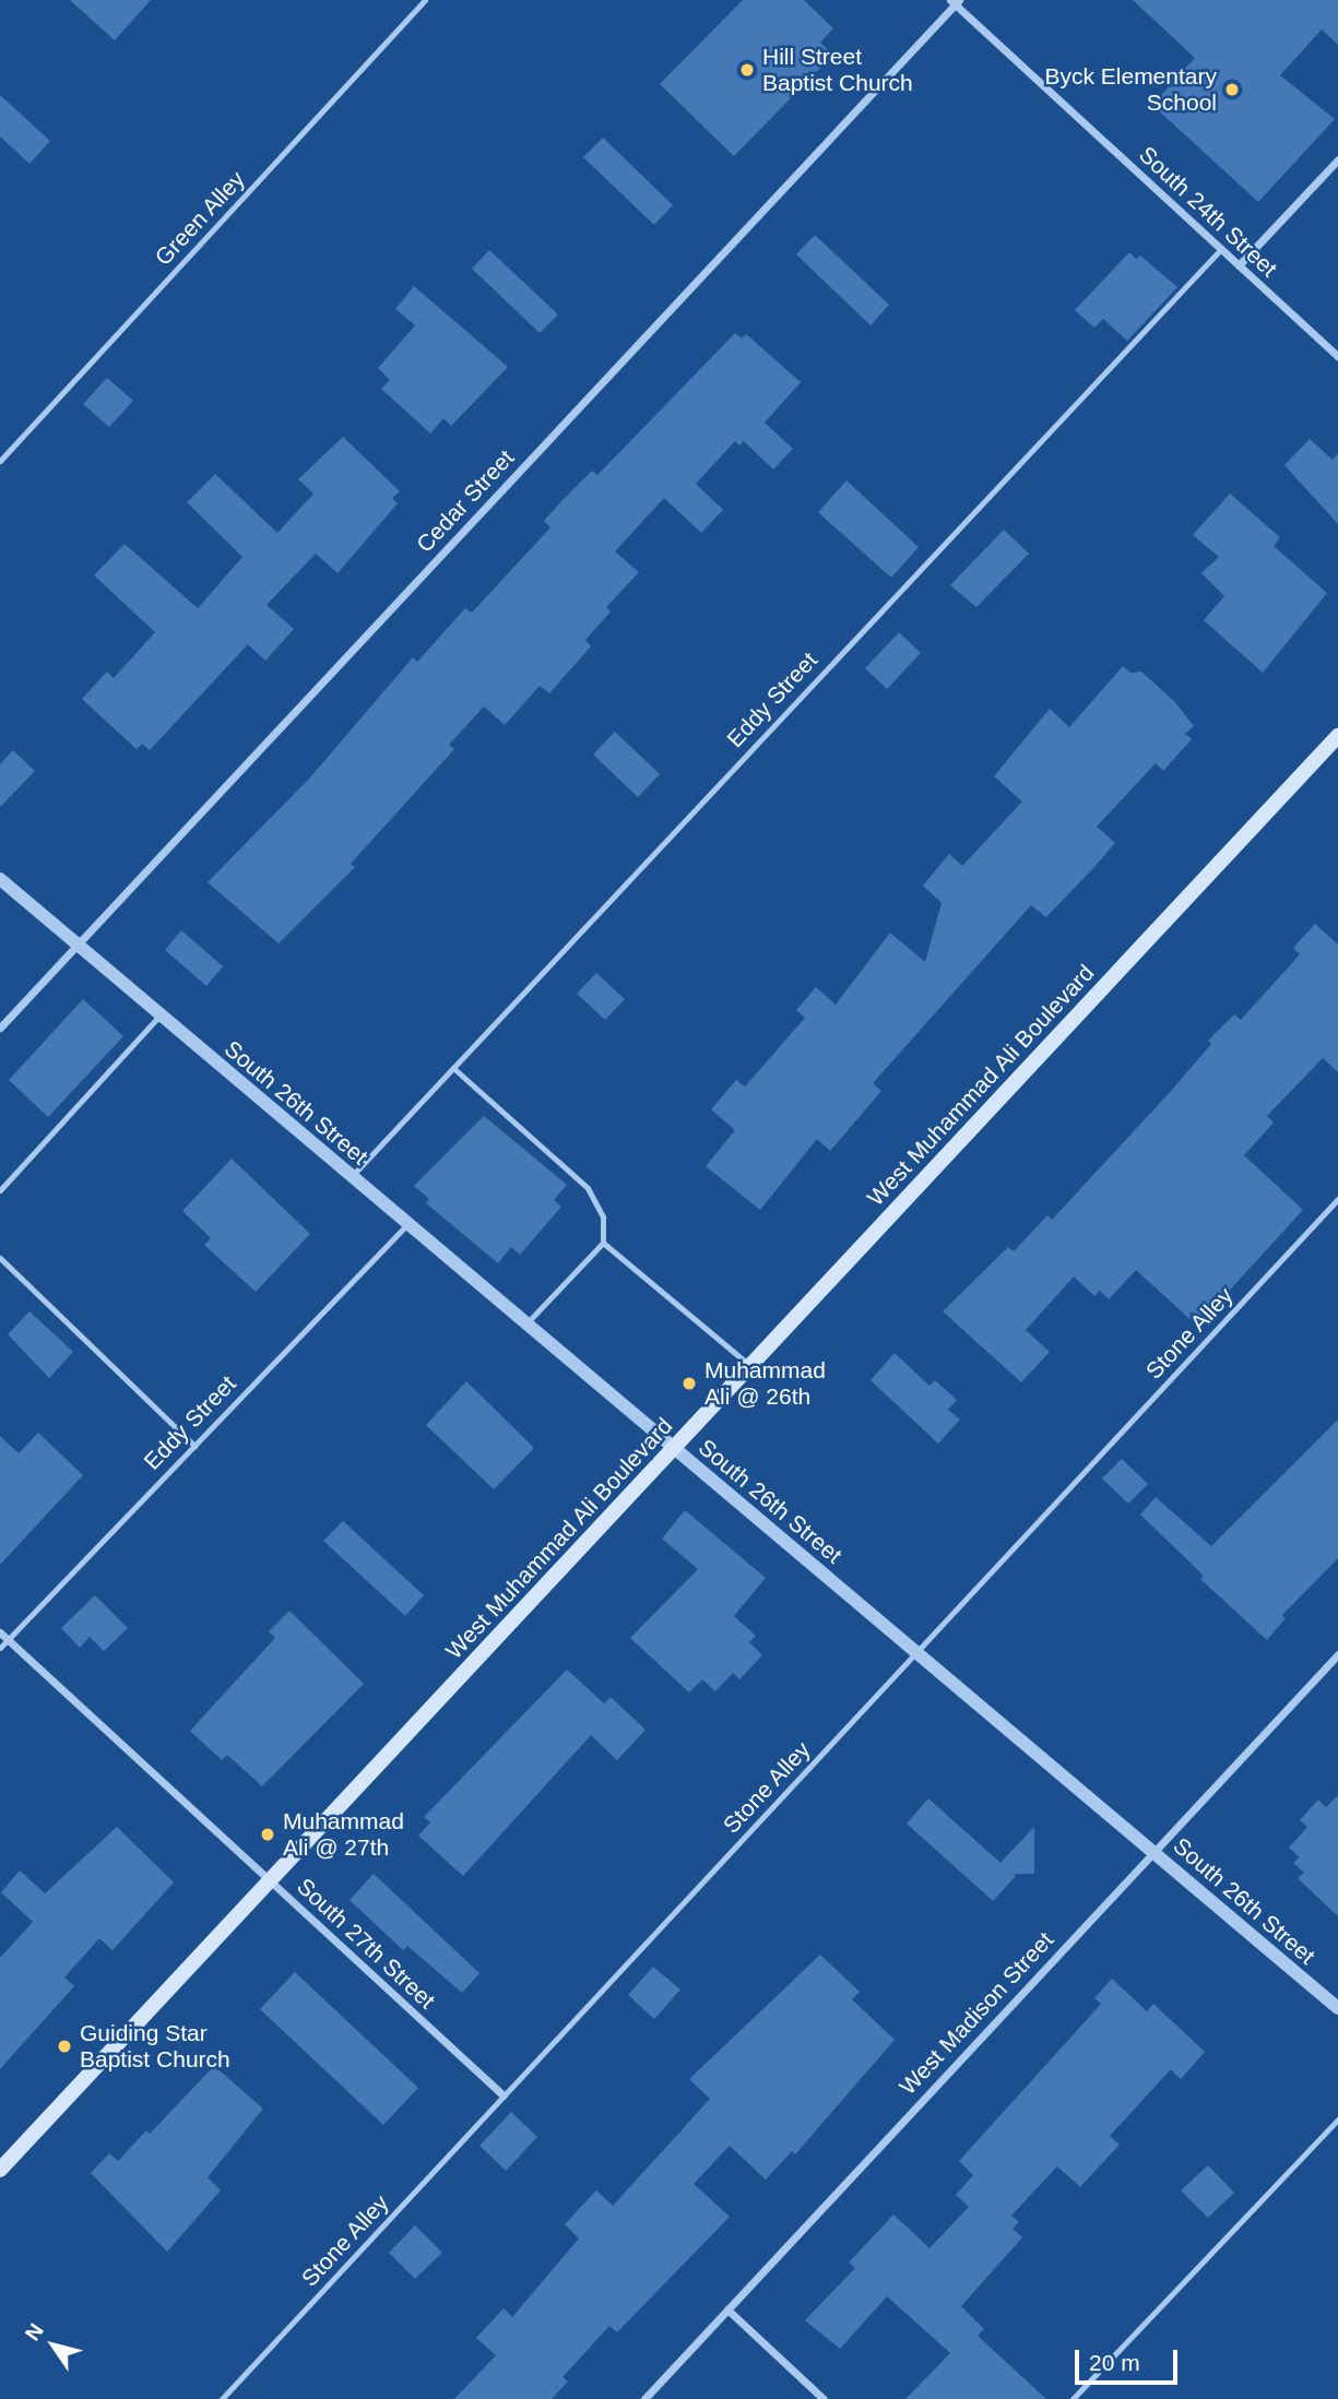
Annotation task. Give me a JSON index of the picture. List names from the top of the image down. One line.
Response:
{"streets":{"main road":["West Muhammad Ali Boulevard"],"street":["South 24th Street","Cedar Street","South 26th Street","South 27th Street","West Madison Street"],"lane":["Green Alley","Eddy Street","Stone Alley"]},"crossings":[["South 24th Street","Cedar Street"],["South 24th Street","Eddy Street"],["Cedar Street","South 26th Street"],["Eddy Street","South 26th Street"],["Eddy Street","South 27th Street"],["West Muhammad Ali Boulevard","South 26th Street"],["West Muhammad Ali Boulevard","South 27th Street"],["South 26th Street","Stone Alley"],["South 26th Street","West Madison Street"],["Stone Alley","South 27th Street"]],"places":["Hill Street Baptist Church","Byck Elementary School","Muhammad Ali @ 26th","Muhammad Ali @ 27th","Guiding Star Baptist Church"],"scale_bar":"20 m","north":"top left"}
